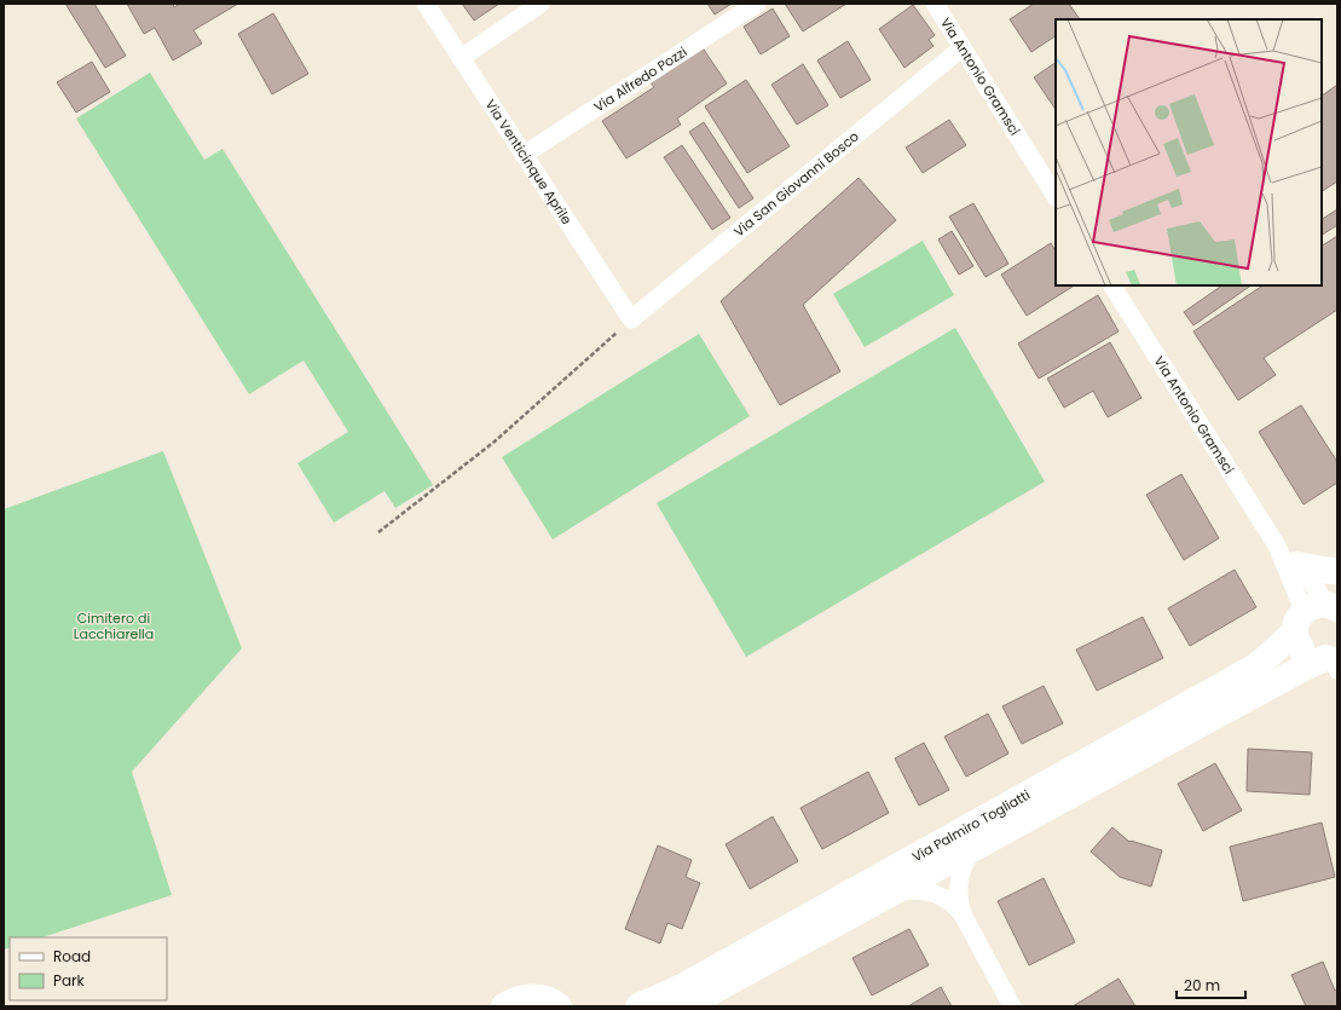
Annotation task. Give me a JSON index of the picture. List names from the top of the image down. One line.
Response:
{"streets":{"street":["Via Antonio Gramsci","Via Alfredo Pozzi","Via Venticinque Aprile","Via San Giovanni Bosco","Via Palmiro Togliatti"]},"crossings":[["Via Antonio Gramsci","Via San Giovanni Bosco"],["Via Antonio Gramsci","Via Palmiro Togliatti"],["Via Alfredo Pozzi","Via Venticinque Aprile"],["Via Venticinque Aprile","Via San Giovanni Bosco"]],"parks":["Cimitero di Lacchiarella"],"legend":["Road","Park"],"scale_bar":"20 m"}
